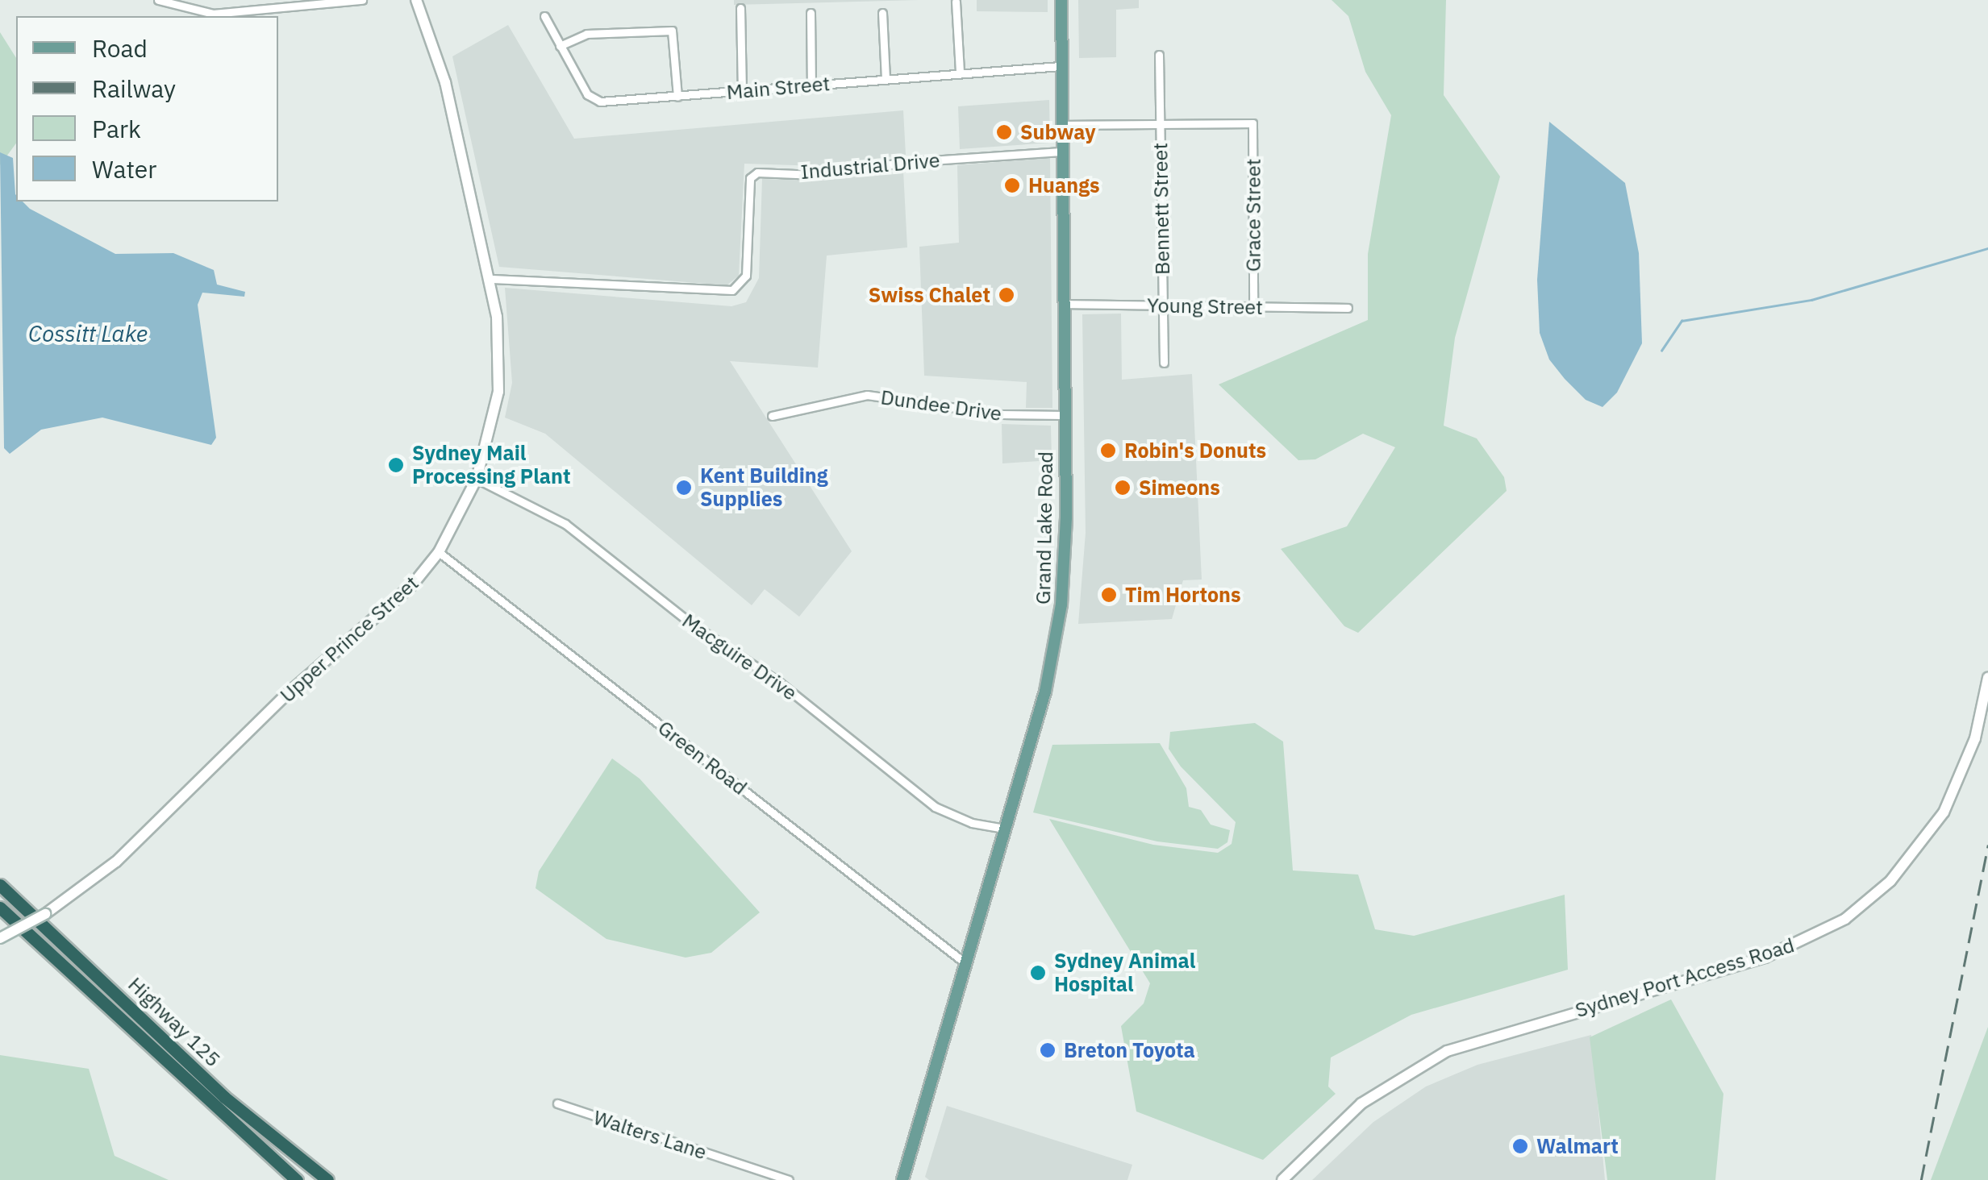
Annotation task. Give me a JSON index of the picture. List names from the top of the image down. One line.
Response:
{"streets":{"highway":["Highway 125"],"main road":["Grand Lake Road"],"street":["Main Street","Industrial Drive","Bennett Street","Grace Street","Young Street","Dundee Drive","Upper Prince Street","Macguire Drive","Green Road","Sydney Port Access Road","Walters Lane"]},"crossings":[["Main Street","Grand Lake Road"],["Industrial Drive","Grand Lake Road"],["Industrial Drive","Upper Prince Street"],["Bennett Street","Grace Street"],["Bennett Street","Young Street"],["Grace Street","Young Street"],["Young Street","Grand Lake Road"],["Dundee Drive","Grand Lake Road"],["Grand Lake Road","Macguire Drive"],["Grand Lake Road","Green Road"],["Upper Prince Street","Macguire Drive"],["Upper Prince Street","Green Road"]],"water":["Cossitt Lake"],"places":["Subway","Huangs","Swiss Chalet","Robin's Donuts","Sydney Mail Processing Plant","Kent Building Supplies","Simeons","Tim Hortons","Sydney Animal Hospital","Breton Toyota","Walmart"],"legend":["Road","Railway","Park","Water"]}
